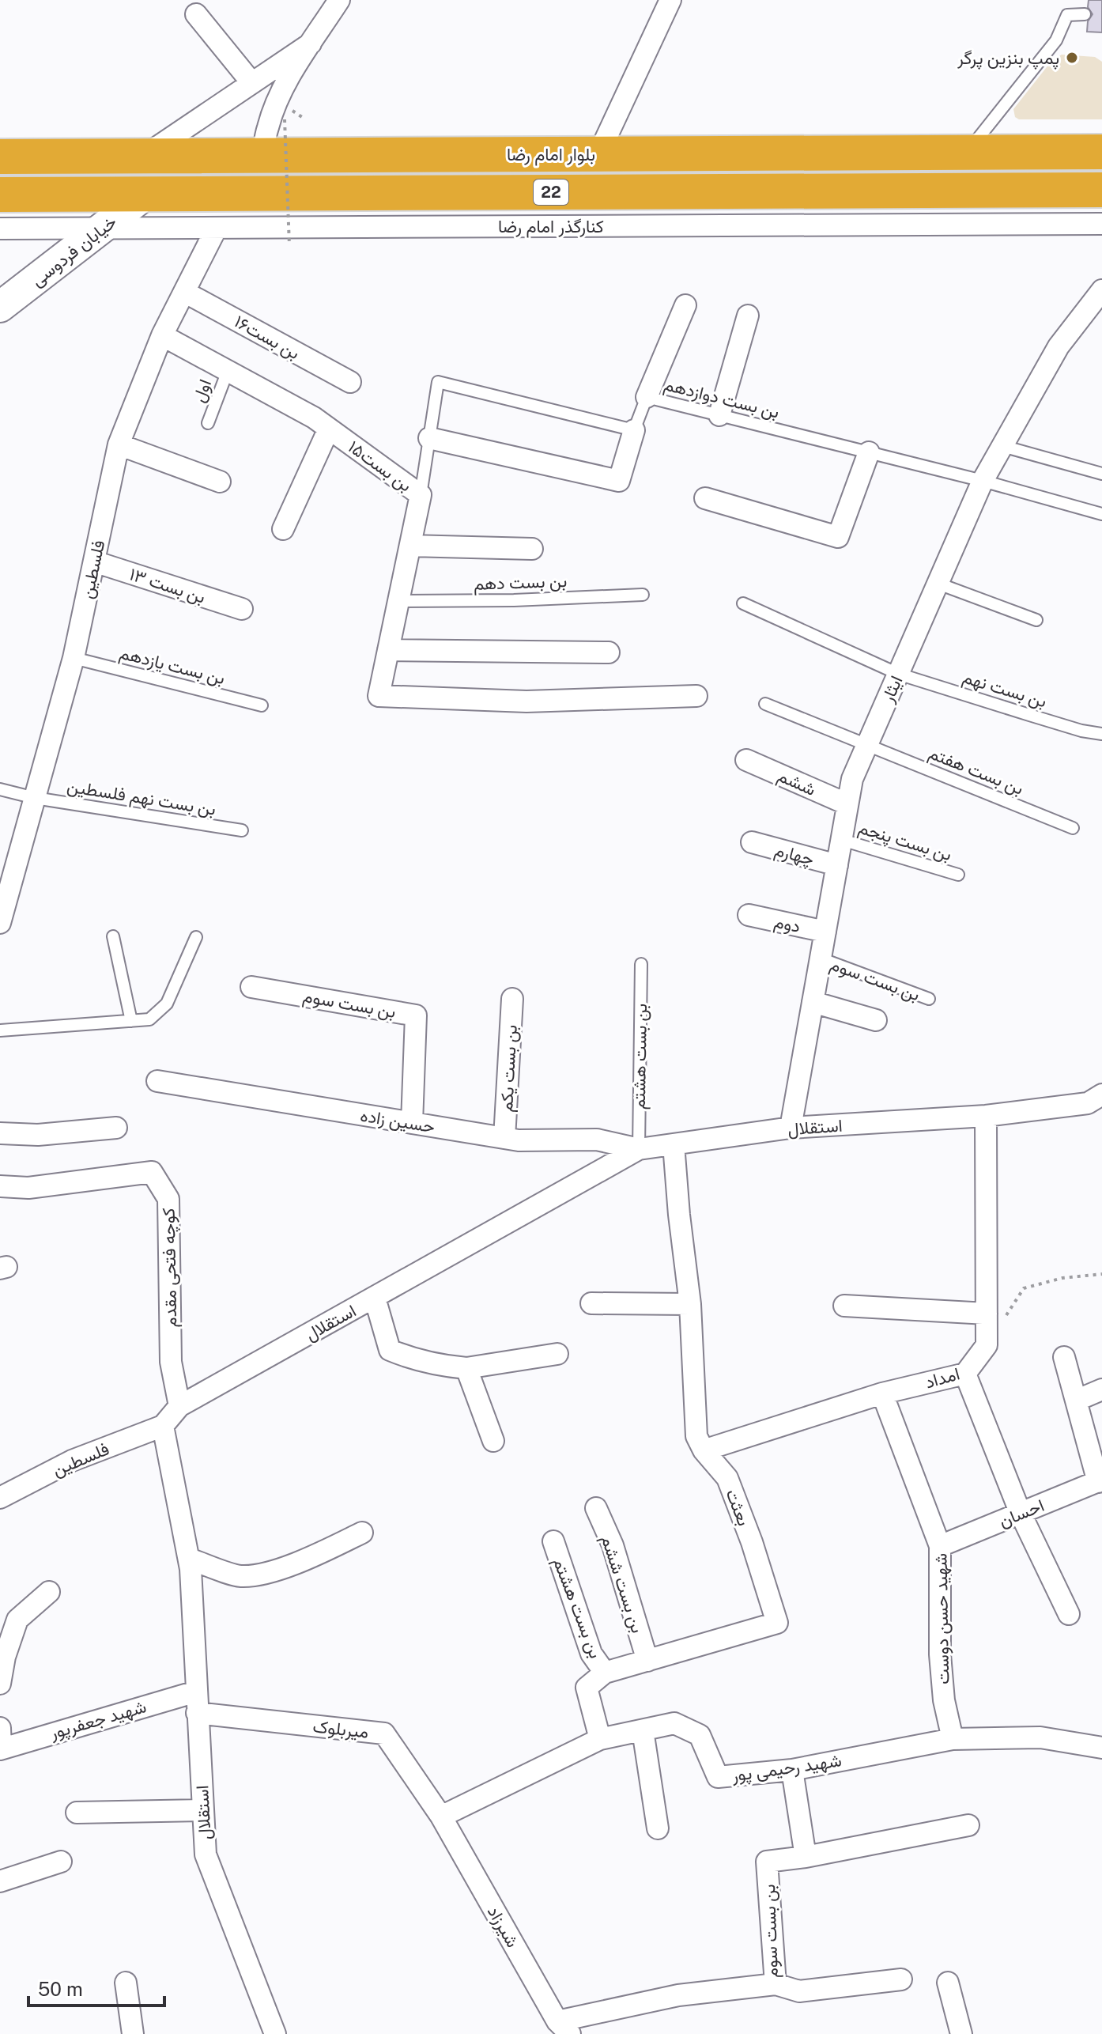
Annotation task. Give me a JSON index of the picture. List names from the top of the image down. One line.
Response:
{"streets":{"highway":["بلوار امام رضا","22"],"main road":["خیابان فردوسی"],"street":["کنارگذر امام رضا","بن بست۱۶","بن بست۱۵","فلسطین","بن بست ۱۳","ایثار","ششم","چهارم","دوم","بن بست سوم","بن بست هشتم","بن بست یکم","حسین زاده","استقلال","کوچه فتحی مقدم","امداد","بعثت","احسان","بن بست ششم","شهید حسن دوست","شهید جعفرپور","میربلوک","شهید رحیمی پور","شیرزاد"],"lane":["اول","بن بست دوازدهم","بن بست دهم","بن بست یازدهم","بن بست نهم","بن بست هفتم","بن بست نهم فلسطین","بن بست پنجم"]},"crossings":[["22","خیابان فردوسی"],["کنارگذر امام رضا","خیابان فردوسی"],["کنارگذر امام رضا","فلسطین"],["بن بست۱۶","فلسطین"],["اول","بن بست۱۵"],["بن بست دوازدهم","ایثار"],["بن بست۱۵","فلسطین"],["بن بست۱۵","بن بست دهم"],["فلسطین","بن بست ۱۳"],["فلسطین","بن بست یازدهم"],["فلسطین","بن بست نهم فلسطین"],["فلسطین","استقلال"],["ایثار","بن بست نهم"],["ایثار","بن بست هفتم"],["ایثار","ششم"],["ایثار","بن بست پنجم"],["ایثار","چهارم"],["ایثار","دوم"],["ایثار","بن بست سوم"],["ایثار","استقلال"],["بن بست سوم","حسین زاده"],["بن بست سوم","شیرزاد"],["بن بست هشتم","حسین زاده"],["بن بست هشتم","استقلال"],["بن بست هشتم","بعثت"],["بن بست یکم","حسین زاده"],["حسین زاده","استقلال"],["استقلال","کوچه فتحی مقدم"],["استقلال","بعثت"],["استقلال","شهید جعفرپور"],["استقلال","میربلوک"],["امداد","بعثت"],["امداد","شهید حسن دوست"],["بعثت","بن بست ششم"],["احسان","شهید حسن دوست"],["شهید حسن دوست","شهید رحیمی پور"],["میربلوک","شهید رحیمی پور"],["میربلوک","شیرزاد"],["شهید رحیمی پور","شیرزاد"]],"places":["پمپ بنزین پرگر"],"scale_bar":"50 m"}
